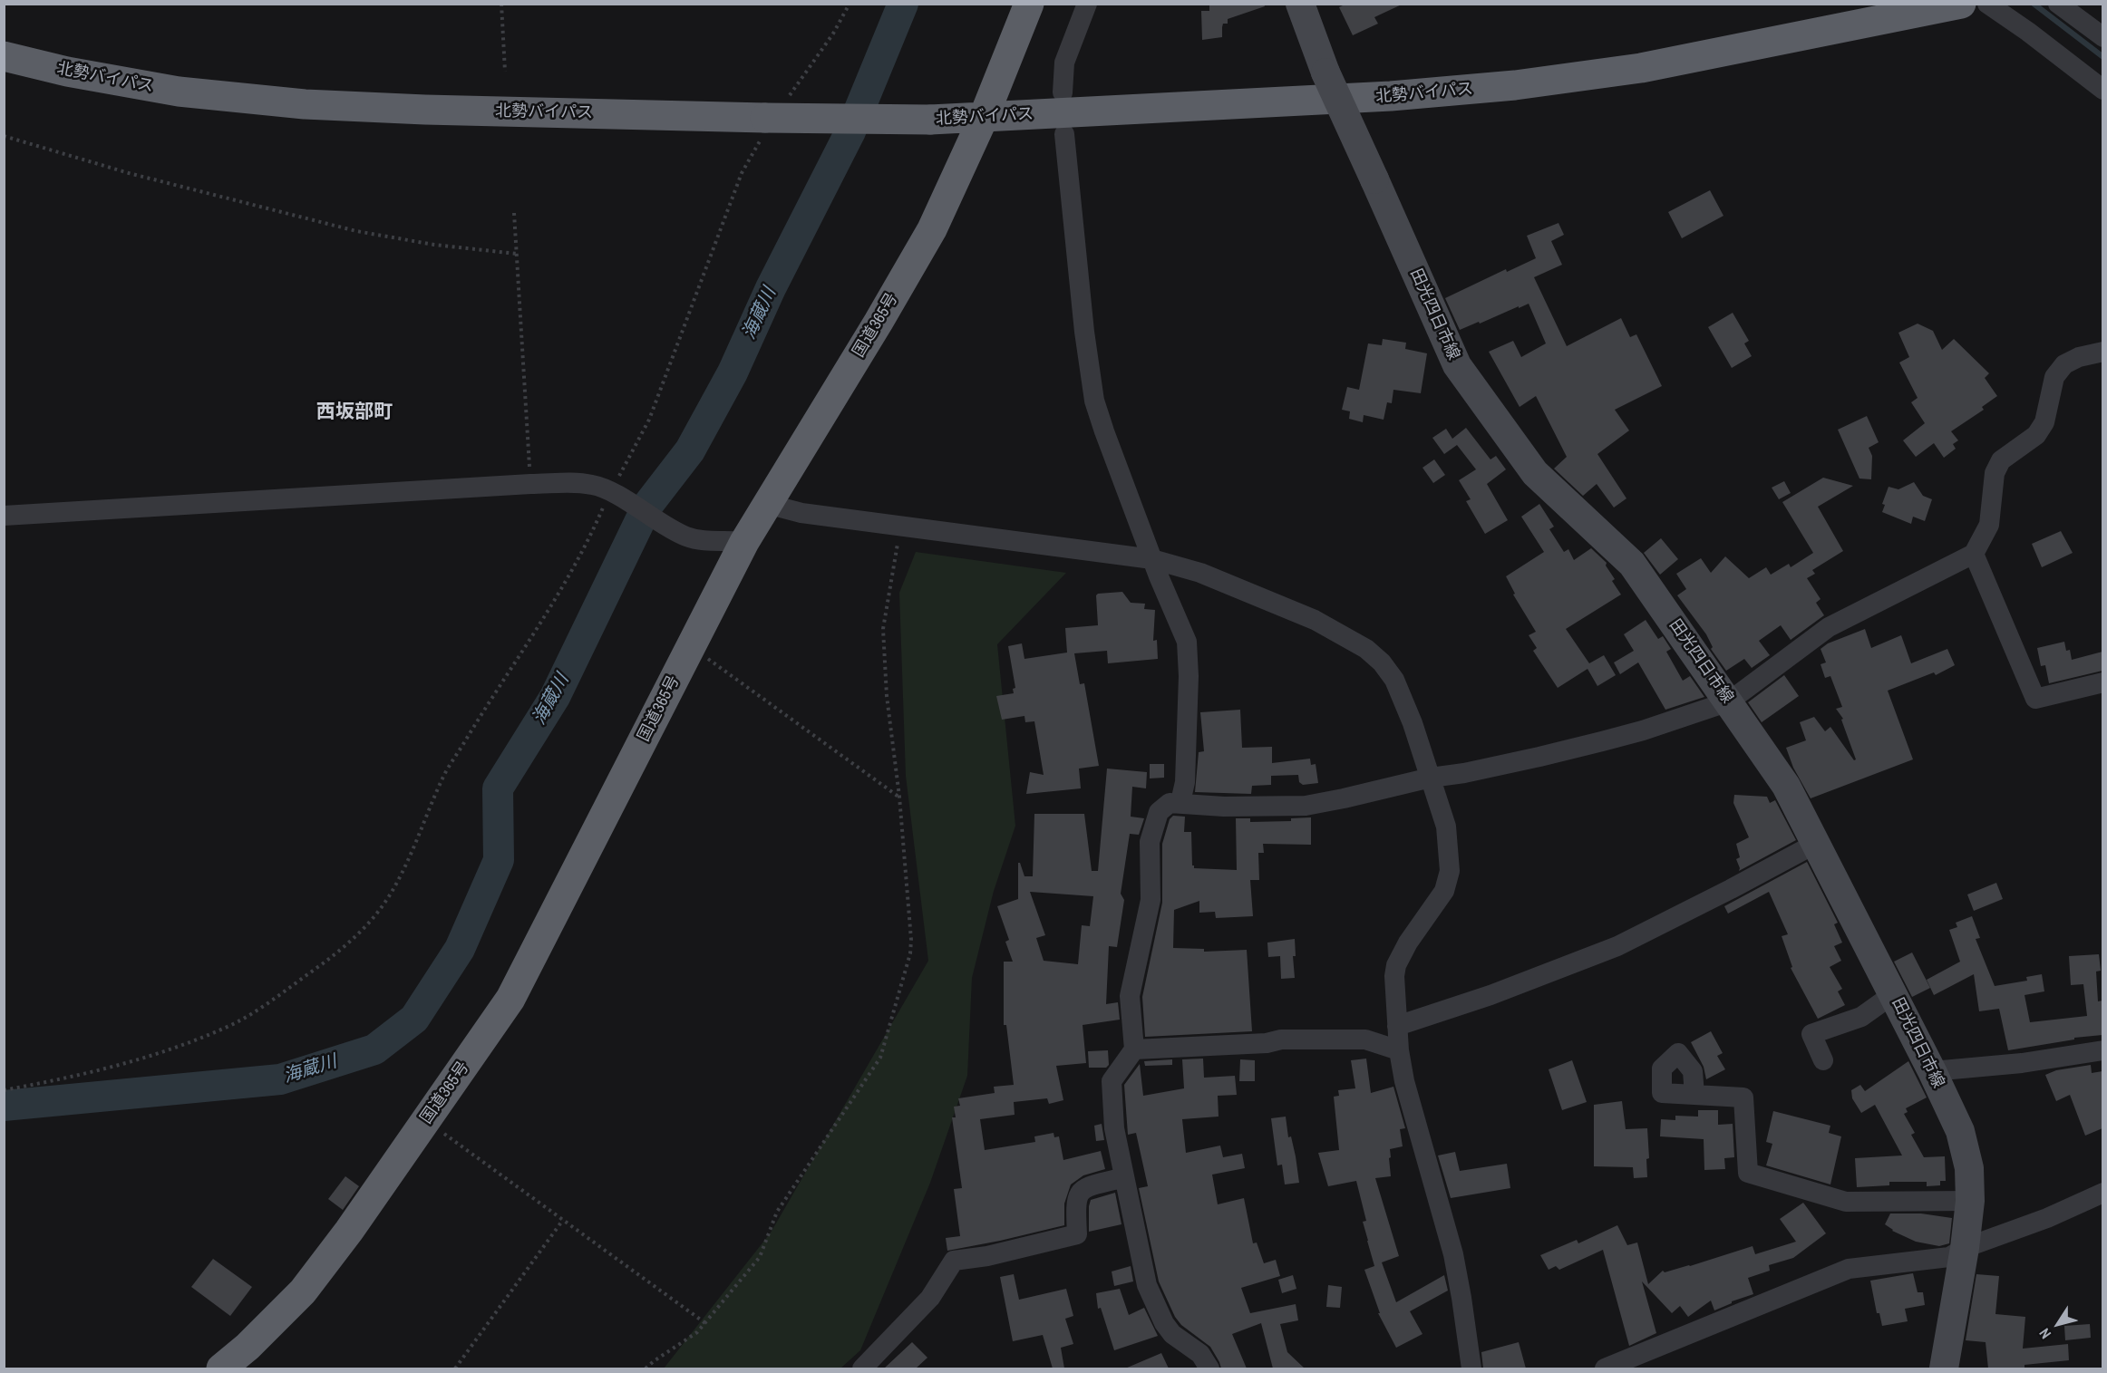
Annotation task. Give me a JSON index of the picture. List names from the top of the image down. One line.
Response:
{"streets":{"highway":["北勢バイパス","国道365号"],"main road":["田光四日市線"]},"crossings":[["北勢バイパス","国道365号"]],"districts":["西坂部町"],"water":["海蔵川"],"north":"bottom left"}
